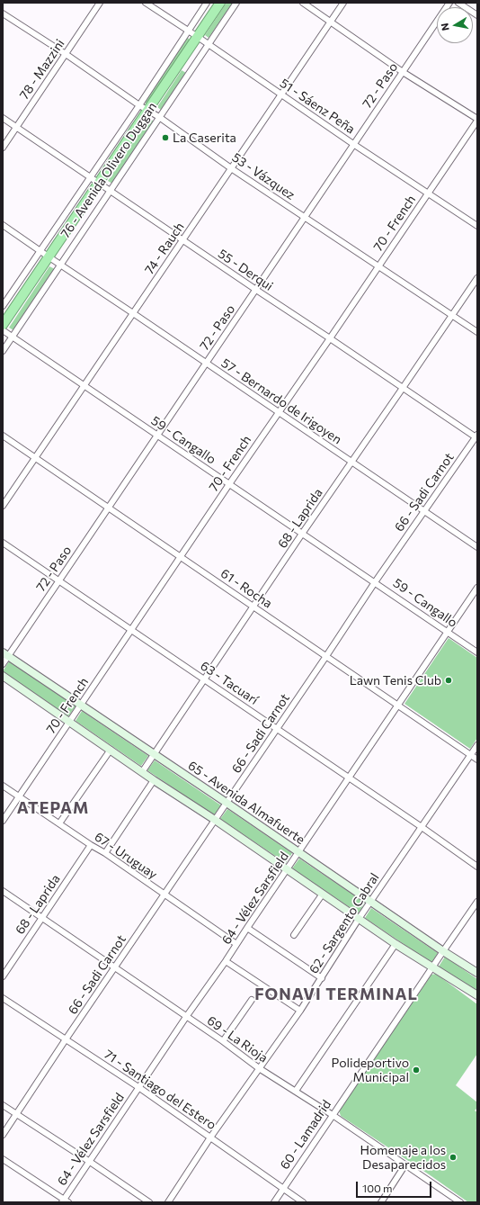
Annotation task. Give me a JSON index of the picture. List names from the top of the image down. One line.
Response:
{"streets":{"highway":["76 - Avenida Olivero Duggan"],"main road":["65 - Avenida Almafuerte"],"street":["78 - Mazzini","72 - Paso","51 - Sáenz Peña","53 - Vázquez","70 - French","74 - Rauch","55 - Derqui","57 - Bernardo de Irigoyen","59 - Cangallo","66 - Sadi Carnot","68 - Laprida","61 - Rocha","63 - Tacuarí","67 - Uruguay","64 - Vélez Sarsfield","62 - Sargento Cabral","69 - La Rioja","71 - Santiago del Estero","60 - Lamadrid"]},"crossings":[["78 - Mazzini","53 - Vázquez"],["78 - Mazzini","55 - Derqui"],["72 - Paso","51 - Sáenz Peña"],["72 - Paso","53 - Vázquez"],["72 - Paso","55 - Derqui"],["72 - Paso","57 - Bernardo de Irigoyen"],["72 - Paso","59 - Cangallo"],["72 - Paso","61 - Rocha"],["72 - Paso","63 - Tacuarí"],["72 - Paso","65 - Avenida Almafuerte"],["51 - Sáenz Peña","76 - Avenida Olivero Duggan"],["51 - Sáenz Peña","70 - French"],["51 - Sáenz Peña","74 - Rauch"],["76 - Avenida Olivero Duggan","53 - Vázquez"],["76 - Avenida Olivero Duggan","55 - Derqui"],["76 - Avenida Olivero Duggan","57 - Bernardo de Irigoyen"],["76 - Avenida Olivero Duggan","59 - Cangallo"],["53 - Vázquez","70 - French"],["53 - Vázquez","74 - Rauch"],["53 - Vázquez","68 - Laprida"],["70 - French","55 - Derqui"],["70 - French","57 - Bernardo de Irigoyen"],["70 - French","59 - Cangallo"],["70 - French","61 - Rocha"],["70 - French","63 - Tacuarí"],["70 - French","65 - Avenida Almafuerte"],["70 - French","67 - Uruguay"],["74 - Rauch","55 - Derqui"],["74 - Rauch","57 - Bernardo de Irigoyen"],["74 - Rauch","59 - Cangallo"],["74 - Rauch","61 - Rocha"],["55 - Derqui","66 - Sadi Carnot"],["55 - Derqui","68 - Laprida"],["57 - Bernardo de Irigoyen","66 - Sadi Carnot"],["57 - Bernardo de Irigoyen","68 - Laprida"],["59 - Cangallo","66 - Sadi Carnot"],["59 - Cangallo","68 - Laprida"],["59 - Cangallo","64 - Vélez Sarsfield"],["66 - Sadi Carnot","61 - Rocha"],["66 - Sadi Carnot","63 - Tacuarí"],["66 - Sadi Carnot","65 - Avenida Almafuerte"],["66 - Sadi Carnot","67 - Uruguay"],["66 - Sadi Carnot","69 - La Rioja"],["66 - Sadi Carnot","71 - Santiago del Estero"],["68 - Laprida","61 - Rocha"],["68 - Laprida","63 - Tacuarí"],["68 - Laprida","65 - Avenida Almafuerte"],["68 - Laprida","67 - Uruguay"],["68 - Laprida","69 - La Rioja"],["61 - Rocha","64 - Vélez Sarsfield"],["61 - Rocha","62 - Sargento Cabral"],["63 - Tacuarí","64 - Vélez Sarsfield"],["63 - Tacuarí","62 - Sargento Cabral"],["65 - Avenida Almafuerte","64 - Vélez Sarsfield"],["65 - Avenida Almafuerte","62 - Sargento Cabral"],["65 - Avenida Almafuerte","60 - Lamadrid"],["67 - Uruguay","64 - Vélez Sarsfield"],["64 - Vélez Sarsfield","69 - La Rioja"],["64 - Vélez Sarsfield","71 - Santiago del Estero"],["62 - Sargento Cabral","69 - La Rioja"],["62 - Sargento Cabral","71 - Santiago del Estero"],["69 - La Rioja","60 - Lamadrid"],["71 - Santiago del Estero","60 - Lamadrid"]],"districts":["ATEPAM","FONAVI TERMINAL"],"places":["La Caserita","Lawn Tenis Club","Polideportivo Municipal","Homenaje a los Desaparecidos"],"scale_bar":"100 m","north":"left"}
